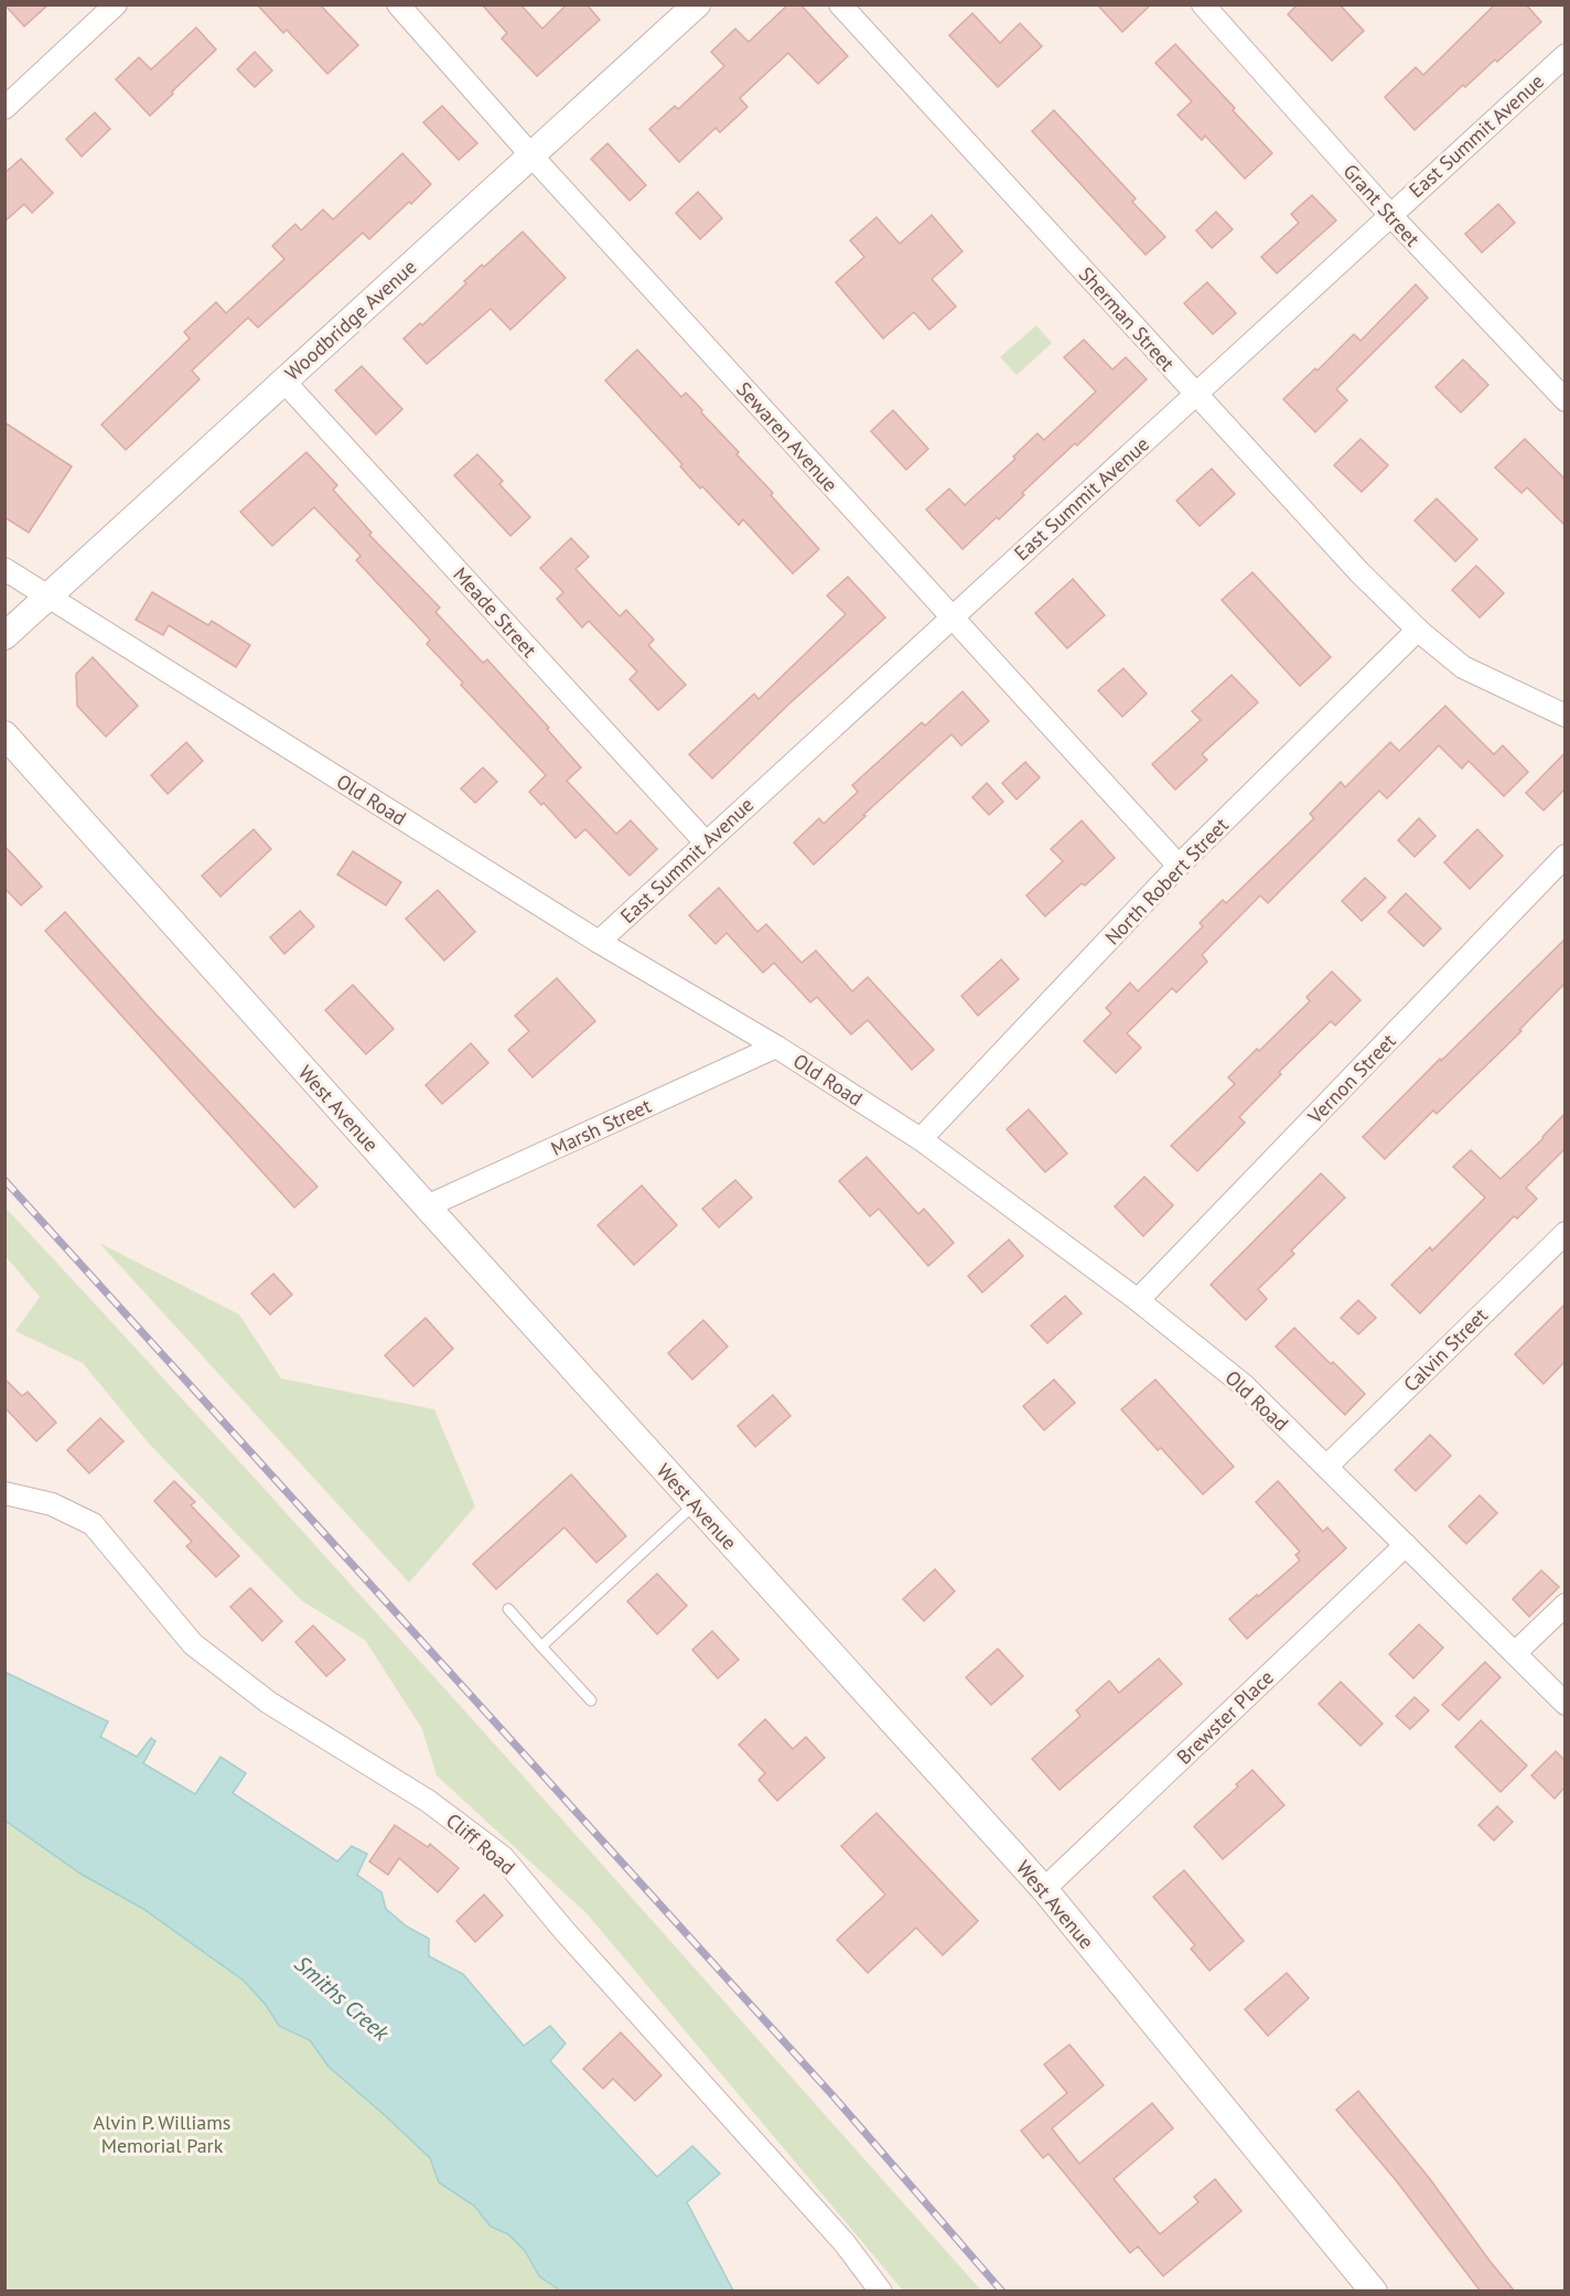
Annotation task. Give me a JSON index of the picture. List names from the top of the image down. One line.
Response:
{"streets":{"street":["East Summit Avenue","Grant Street","Sherman Street","Woodbridge Avenue","Sewaren Avenue","Meade Street","Old Road","North Robert Street","Vernon Street","West Avenue","Marsh Street","Calvin Street","Brewster Place","Cliff Road"]},"crossings":[["East Summit Avenue","Grant Street"],["East Summit Avenue","Sherman Street"],["East Summit Avenue","Sewaren Avenue"],["East Summit Avenue","Meade Street"],["East Summit Avenue","Old Road"],["Sherman Street","North Robert Street"],["Woodbridge Avenue","Sewaren Avenue"],["Woodbridge Avenue","Meade Street"],["Woodbridge Avenue","Old Road"],["Sewaren Avenue","North Robert Street"],["Old Road","North Robert Street"],["Old Road","Vernon Street"],["Old Road","Marsh Street"],["Old Road","Calvin Street"],["Old Road","Brewster Place"],["West Avenue","Marsh Street"],["West Avenue","Brewster Place"]],"water":["Smiths Creek"],"parks":["Alvin P. Williams Memorial Park"]}
